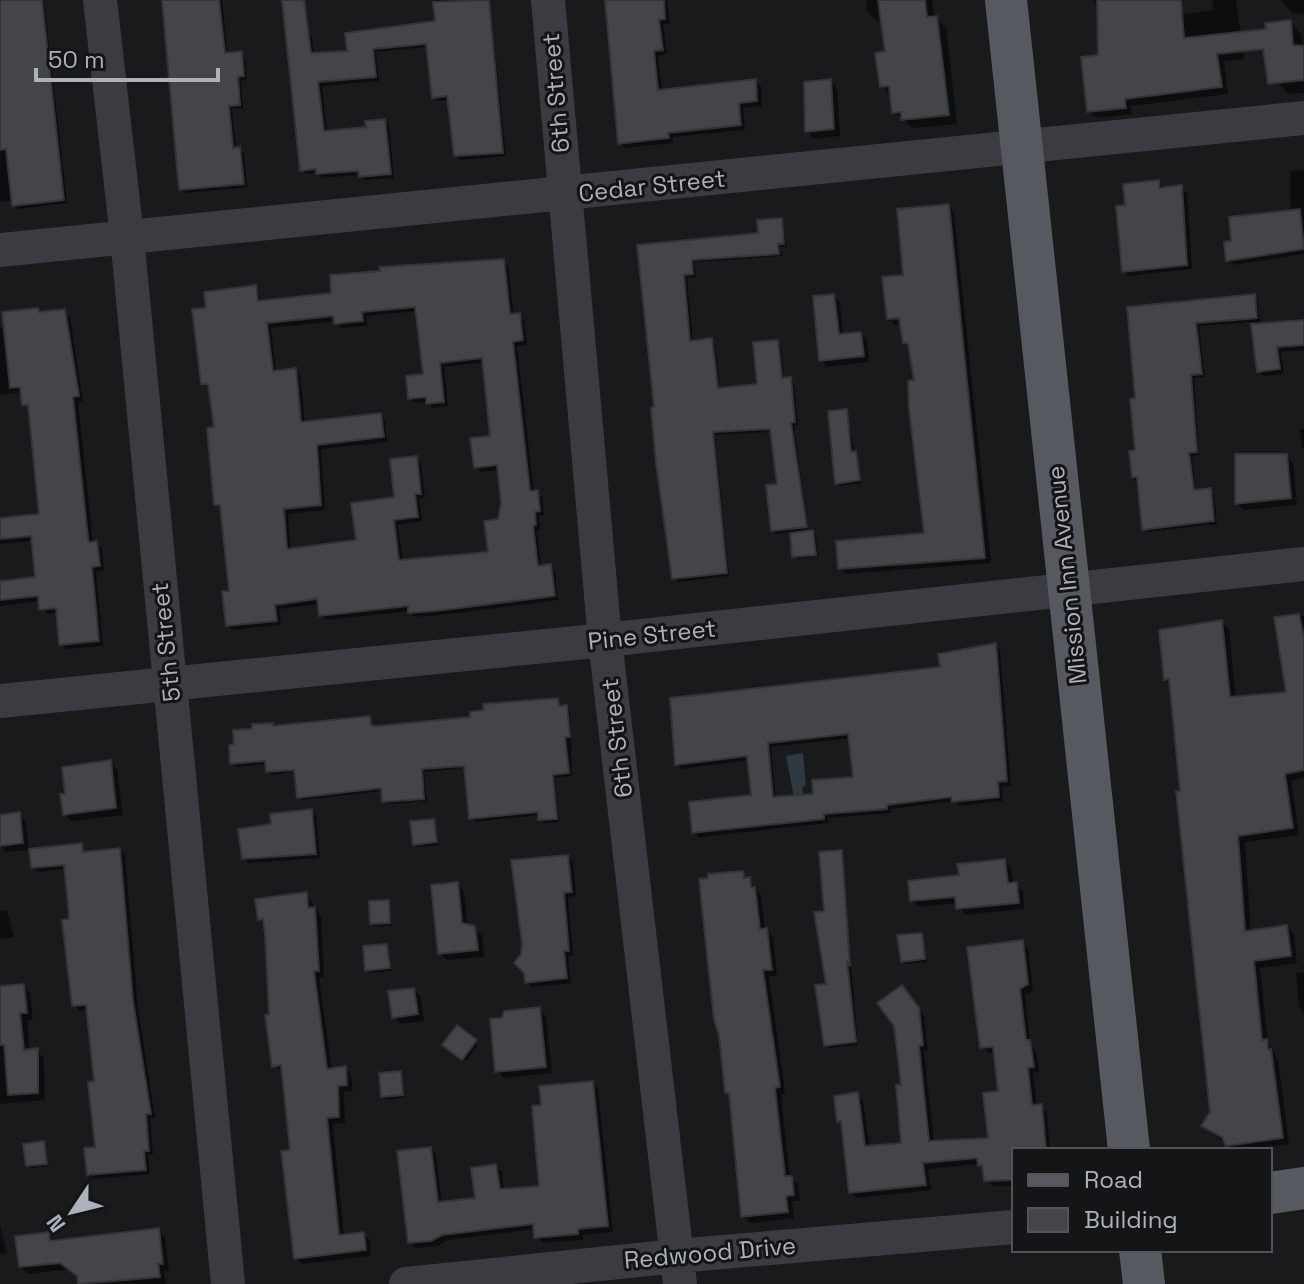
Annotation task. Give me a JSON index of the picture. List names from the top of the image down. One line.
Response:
{"streets":{"main road":["Mission Inn Avenue"],"street":["6th Street","Cedar Street","Pine Street","5th Street","Redwood Drive"]},"crossings":[["6th Street","Cedar Street"],["6th Street","Pine Street"],["6th Street","Redwood Drive"],["Cedar Street","Mission Inn Avenue"],["Cedar Street","5th Street"],["Mission Inn Avenue","Pine Street"],["Pine Street","5th Street"]],"legend":["Road","Building"],"scale_bar":"50 m","north":"bottom left"}
